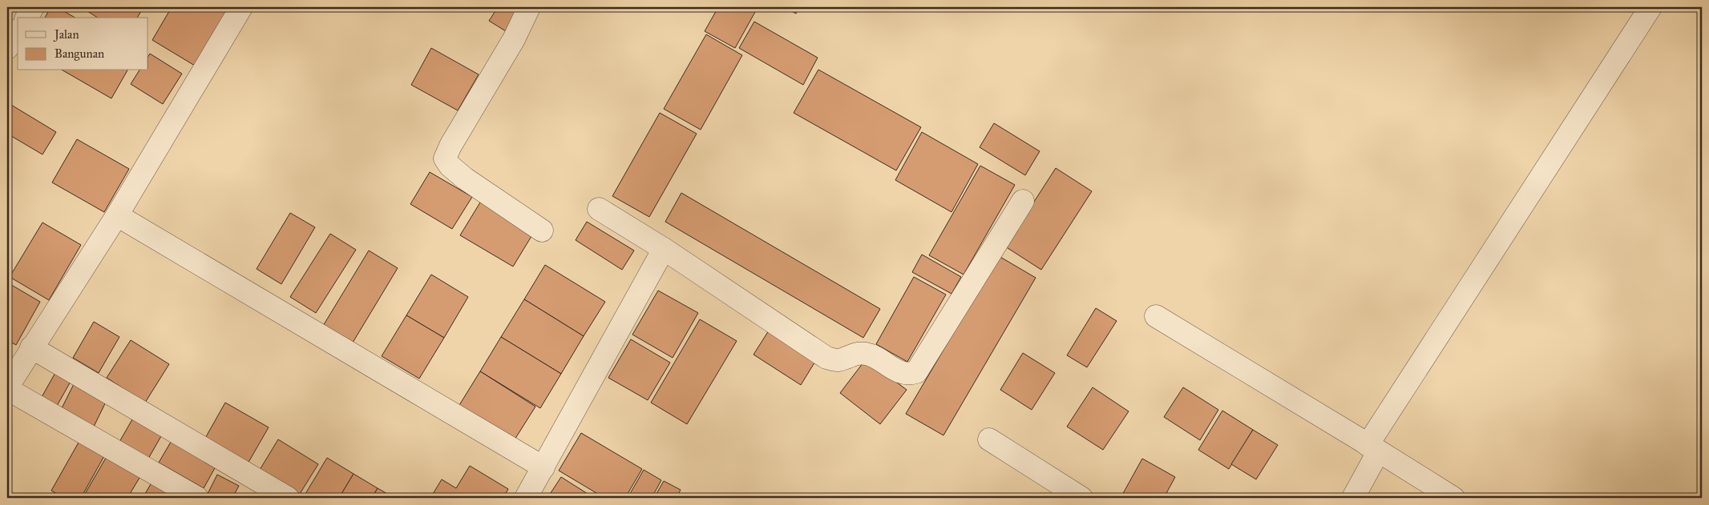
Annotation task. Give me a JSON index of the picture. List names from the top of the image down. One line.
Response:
{"legend":["Jalan","Bangunan"]}
